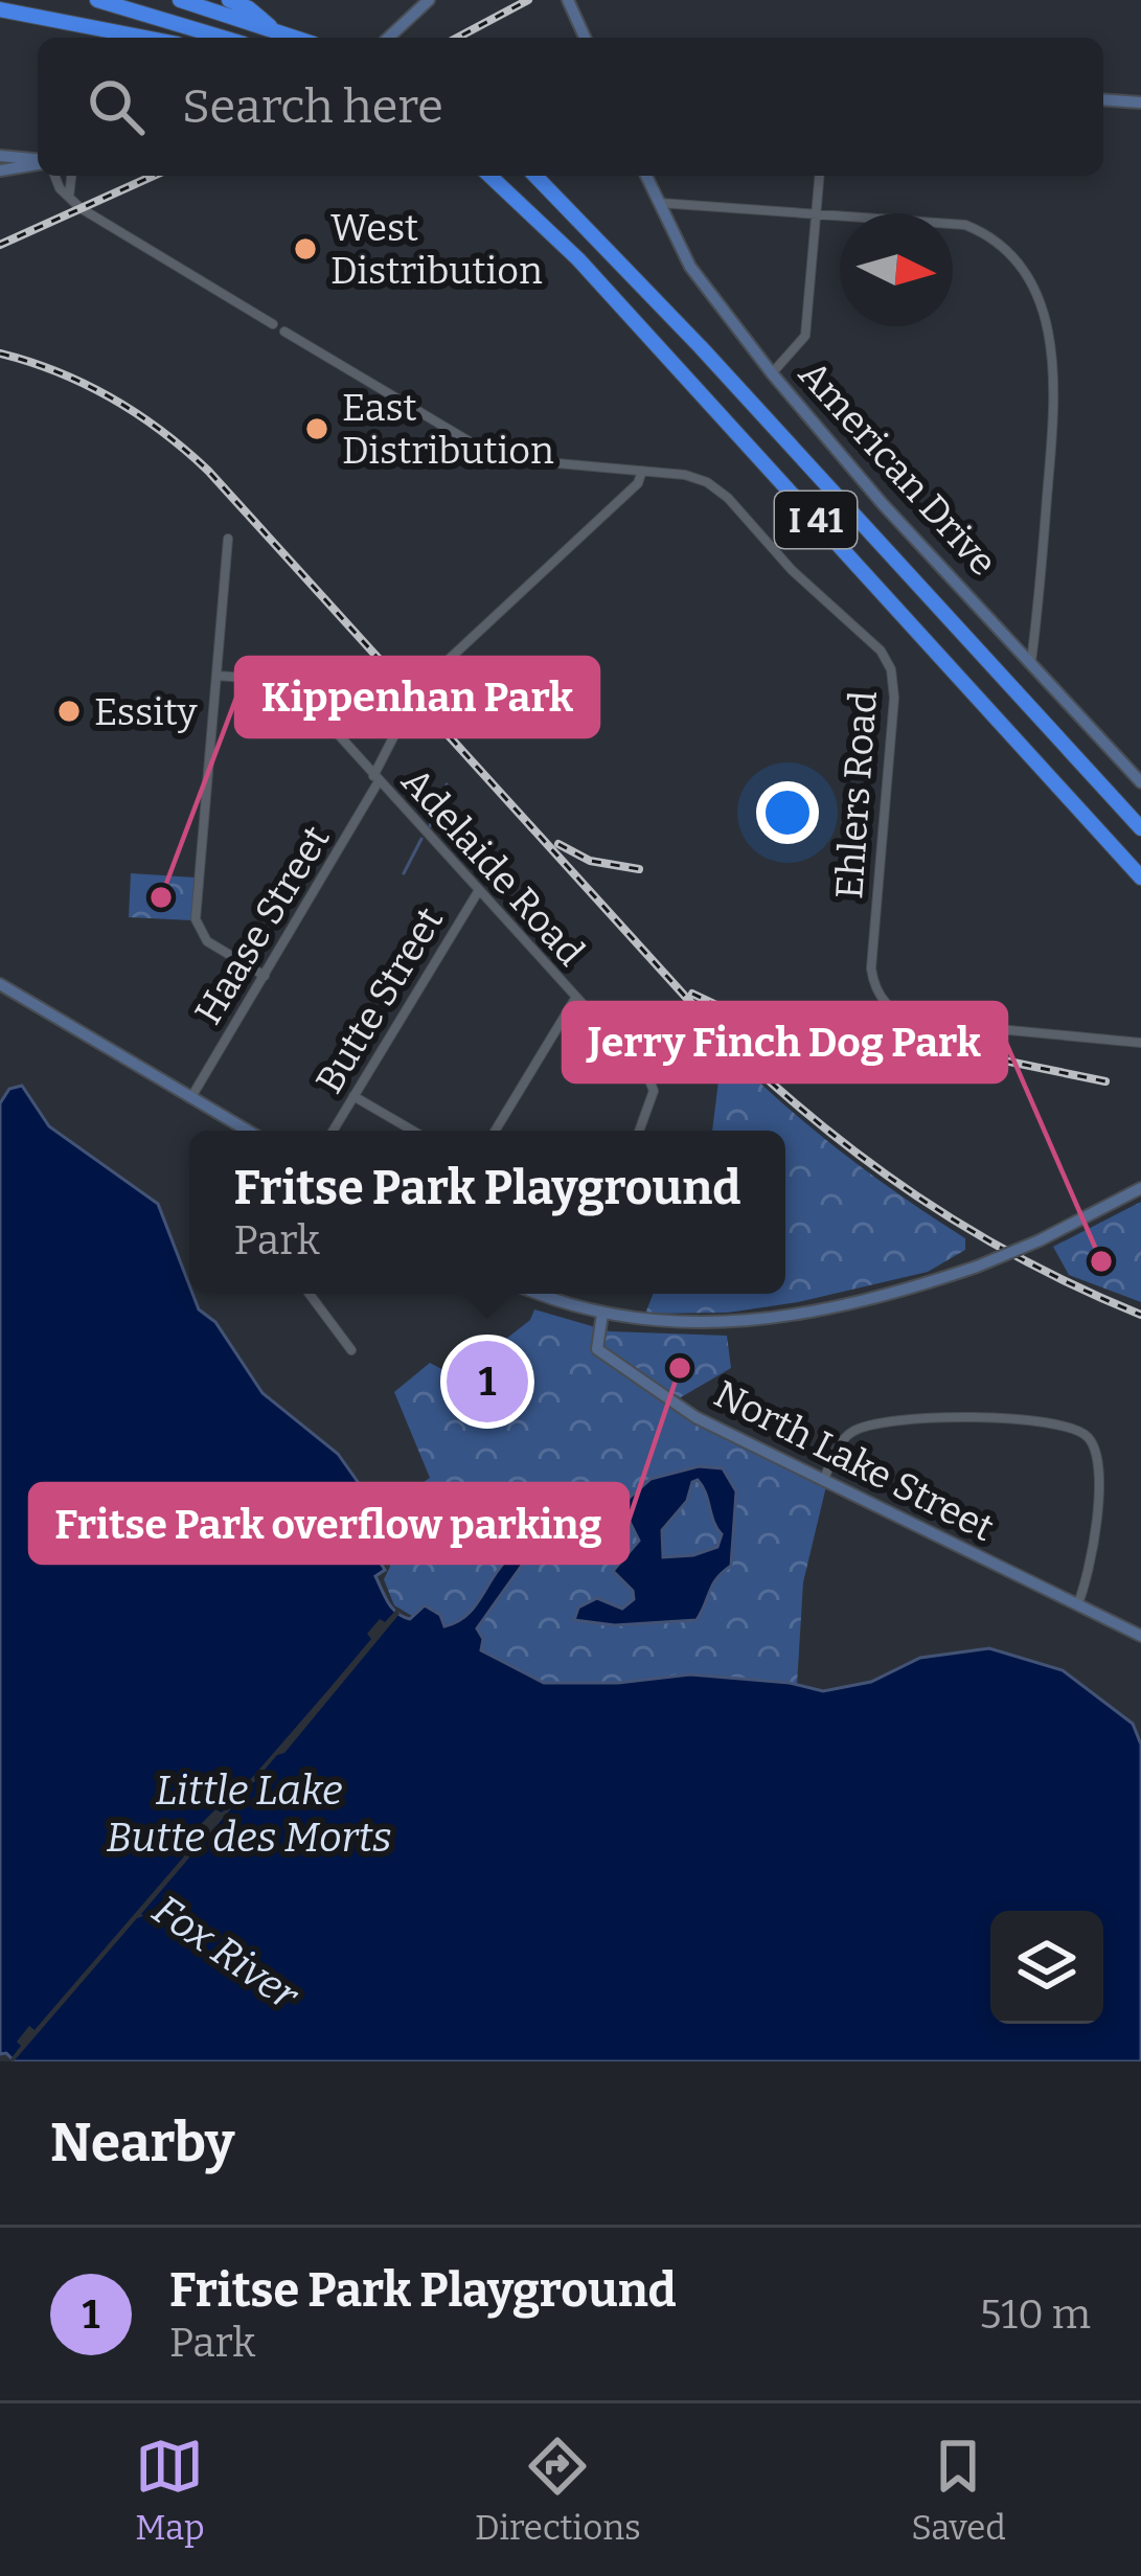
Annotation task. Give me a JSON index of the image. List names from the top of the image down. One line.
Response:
{"streets":{"highway":["I 41"],"street":["American Drive","Ehlers Road","Adelaide Road","Haase Street","Butte Street","North Lake Street"]},"crossings":[["Adelaide Road","Haase Street"],["Adelaide Road","Butte Street"]],"water":["Little Lake Butte des Morts","Fox River"],"places":["West Distribution","East Distribution","Essity","Kippenhan Park","Jerry Finch Dog Park","Fritse Park overflow parking"],"north":"right","page":{"search":"Search here","popup":["Fritse Park Playground","Park"],"pins":"1","heading":"Nearby","list":[{"mark":"1","name":"Fritse Park Playground","note":"Park","value":"510 m"}],"nav":["Map","Directions","Saved"]}}
